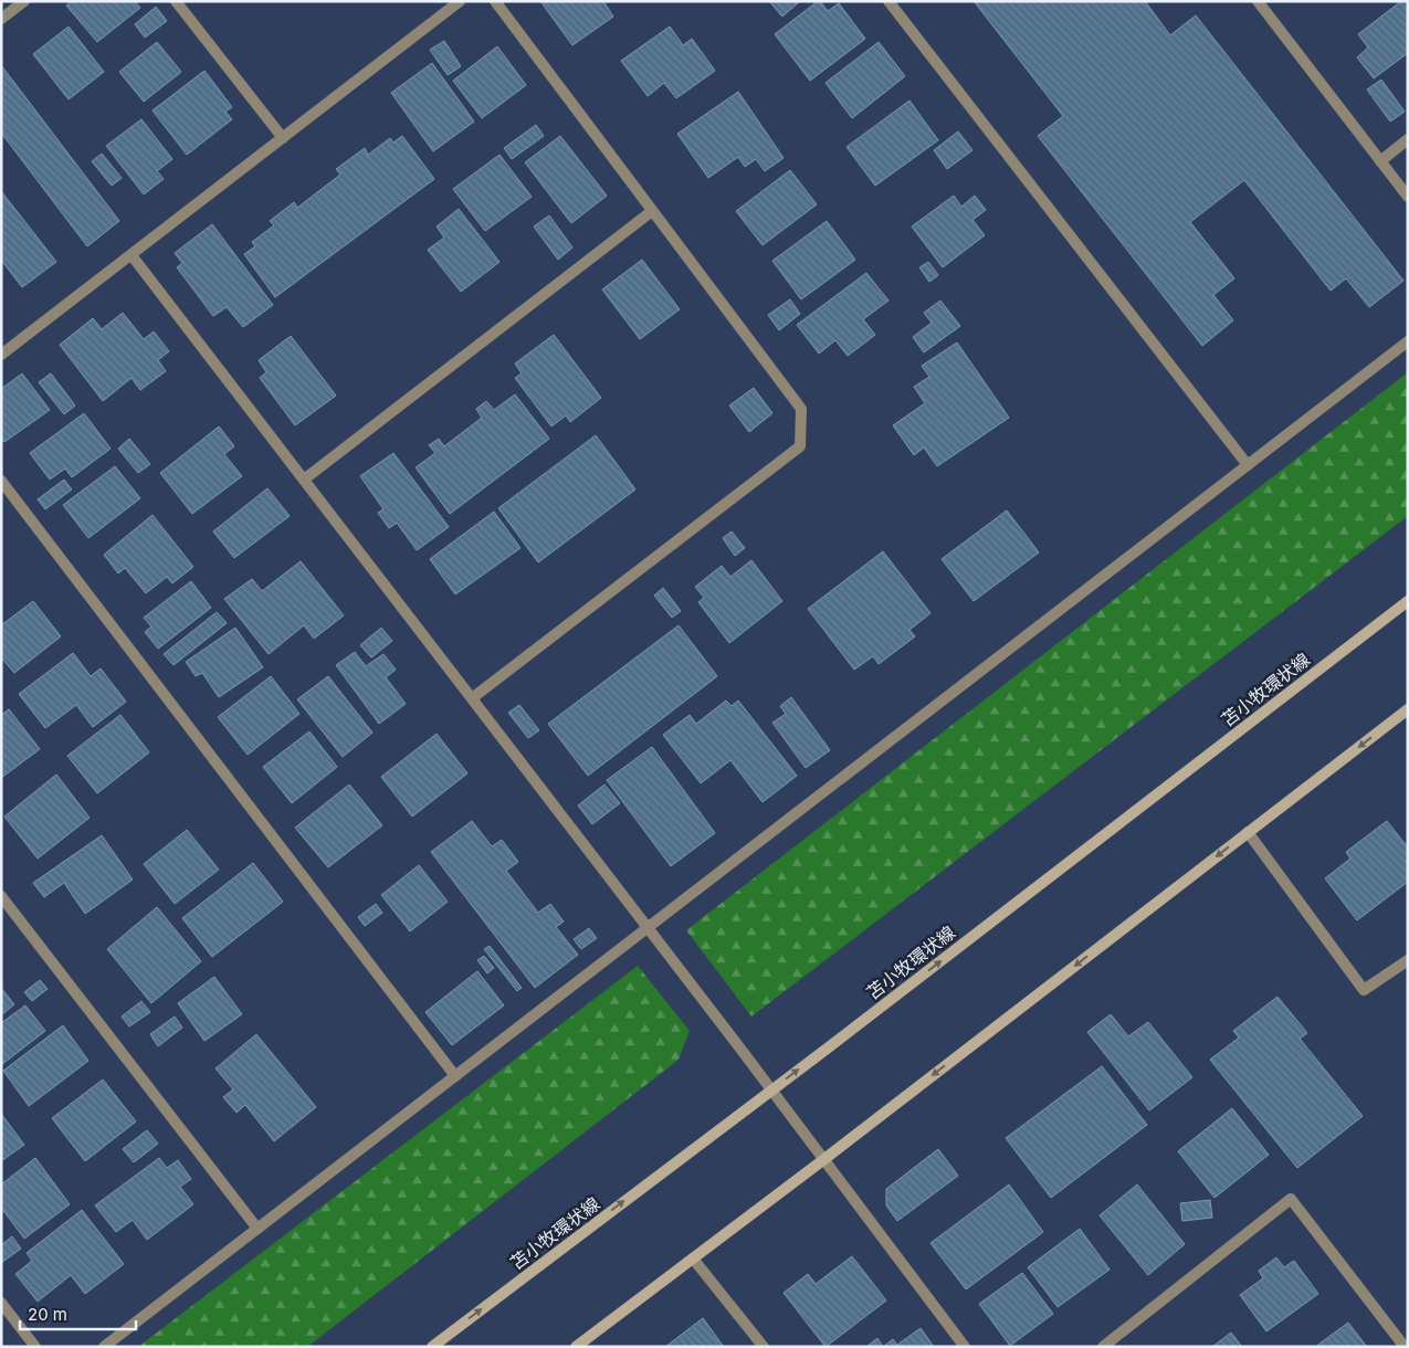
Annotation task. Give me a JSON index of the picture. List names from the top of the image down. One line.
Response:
{"streets":{"main road":["苫小牧環状線"]},"scale_bar":"20 m"}
